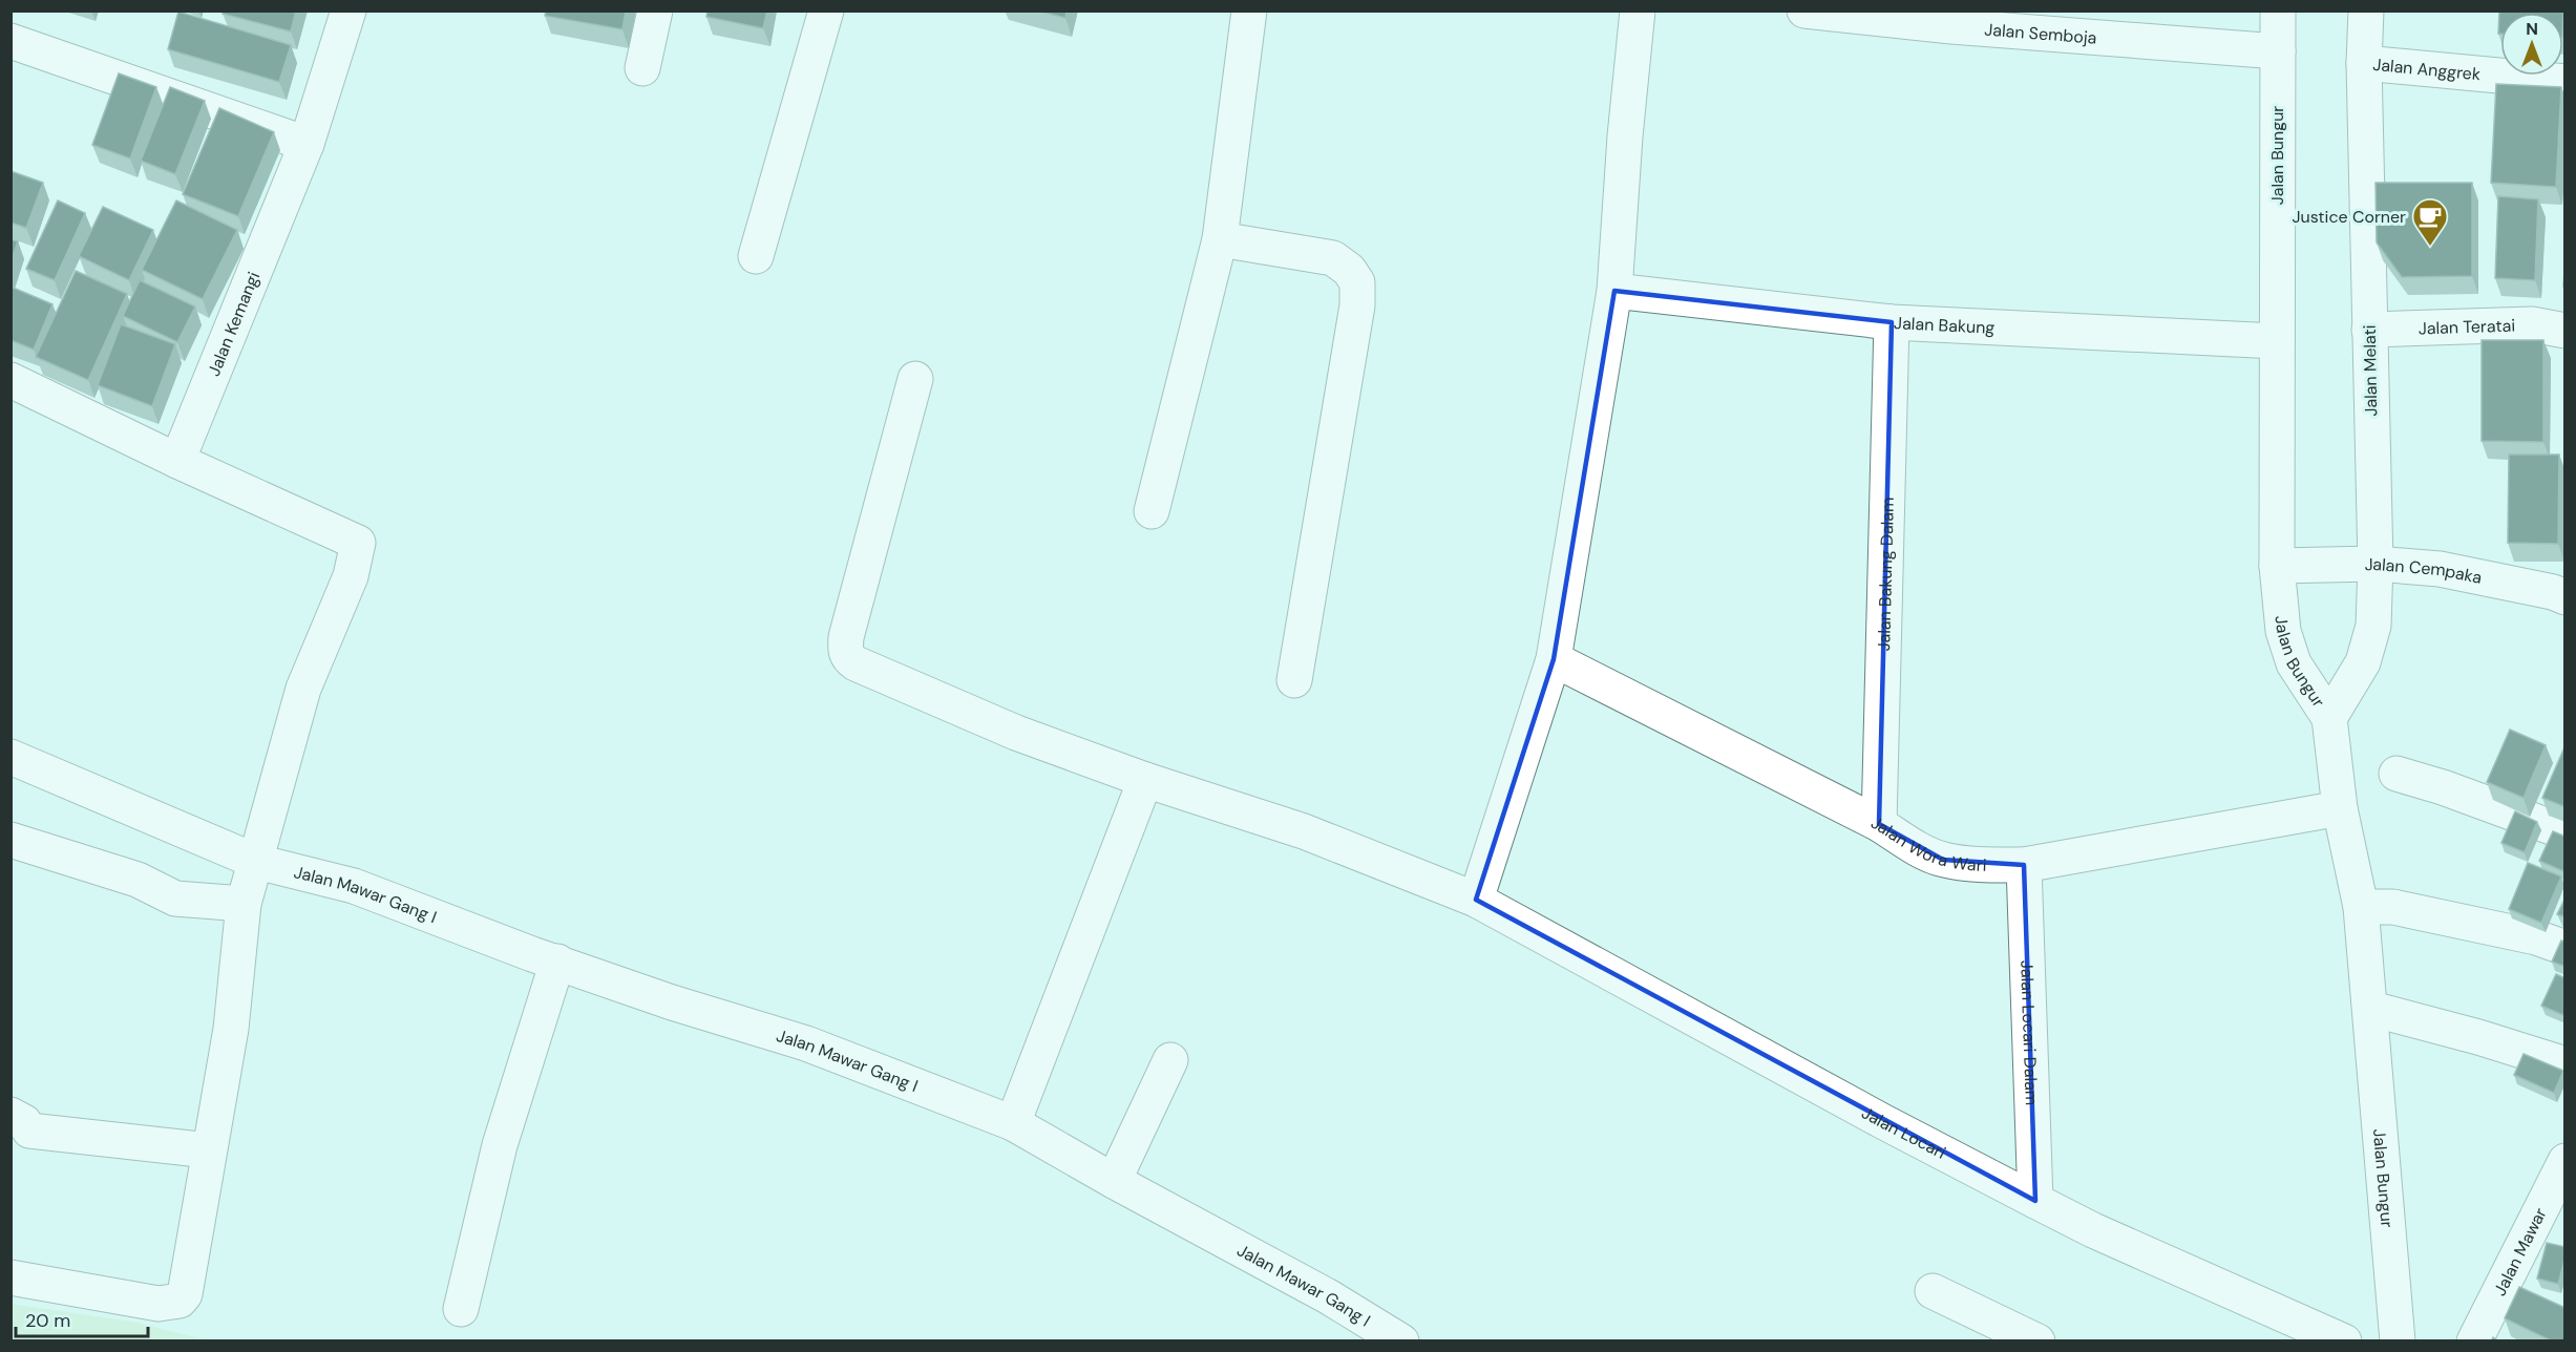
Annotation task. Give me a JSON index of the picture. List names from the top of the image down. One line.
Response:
{"streets":{"street":["Jalan Semboja","Jalan Anggrek","Jalan Bungur","Jalan Kemangi","Jalan Bakung","Jalan Teratai","Jalan Melati","Jalan Cempaka","Jalan Bakung Dalam","Jalan Wora Wari","Jalan Mawar Gang I","Jalan Locari Dalam","Jalan Locari","Jalan Mawar"]},"crossings":[["Jalan Semboja","Jalan Bungur"],["Jalan Anggrek","Jalan Melati"],["Jalan Bungur","Jalan Bakung"],["Jalan Bungur","Jalan Melati"],["Jalan Bungur","Jalan Cempaka"],["Jalan Bungur","Jalan Wora Wari"],["Jalan Bakung","Jalan Bakung Dalam"],["Jalan Teratai","Jalan Melati"],["Jalan Melati","Jalan Cempaka"],["Jalan Bakung Dalam","Jalan Wora Wari"],["Jalan Wora Wari","Jalan Locari Dalam"],["Jalan Locari Dalam","Jalan Locari"]],"places":{"cafe":["Justice Corner"]},"scale_bar":"20 m","north":"top"}
